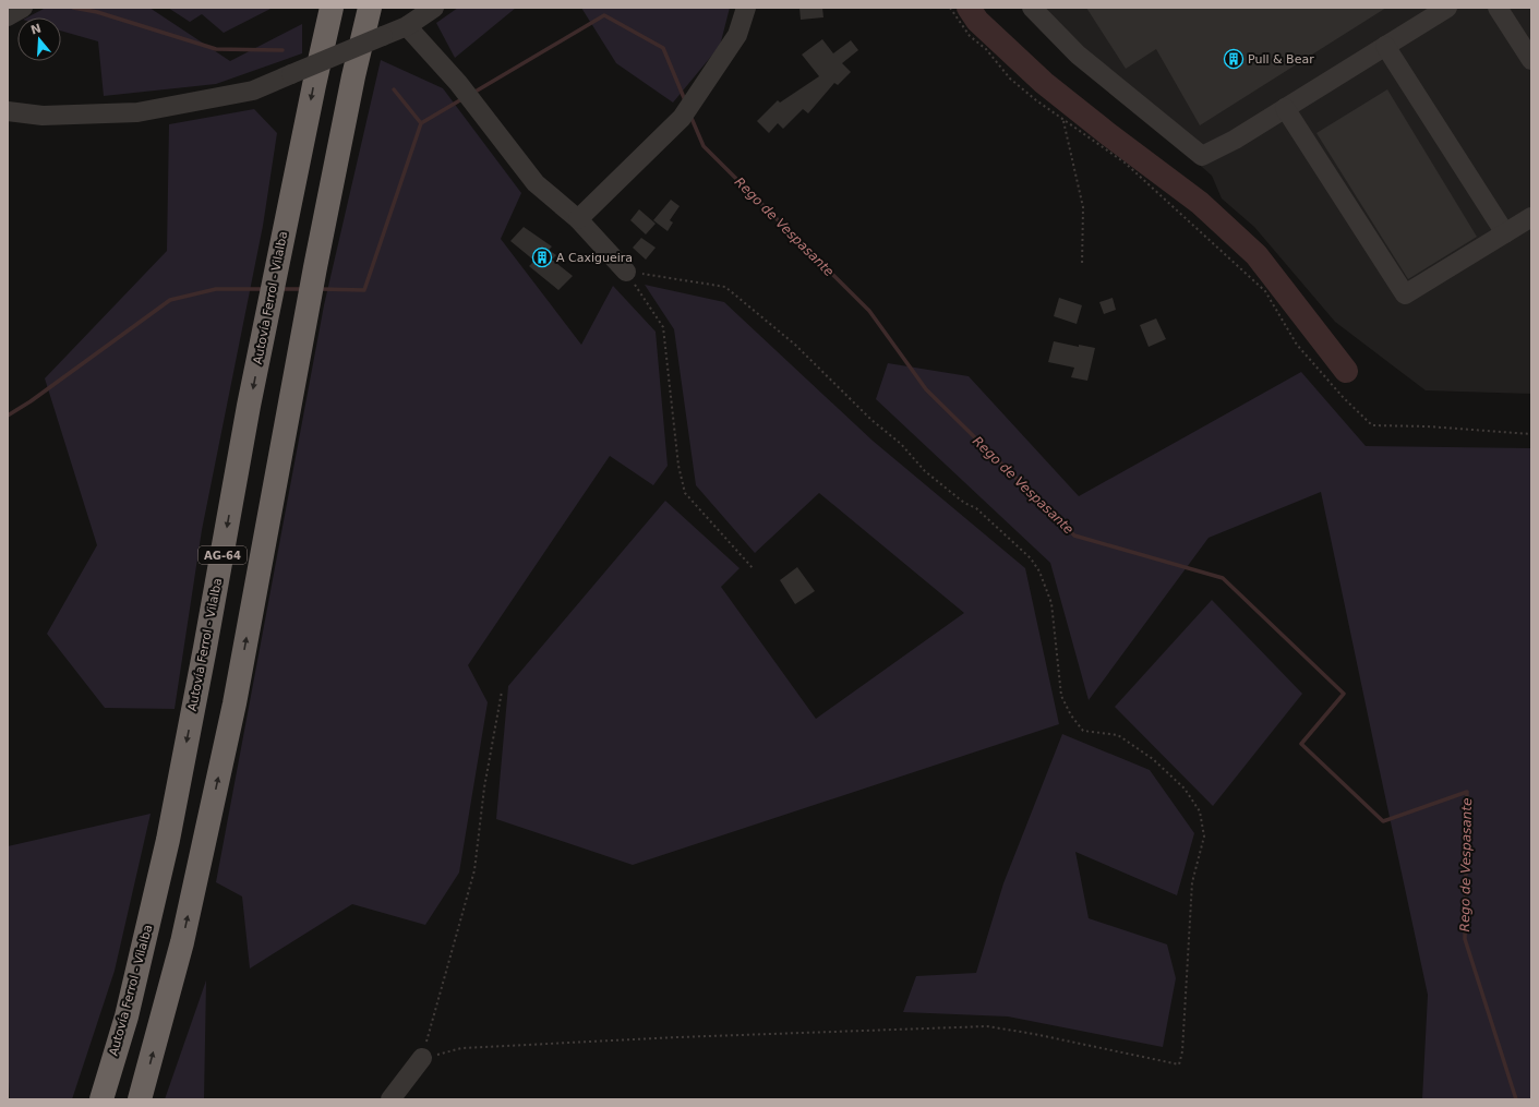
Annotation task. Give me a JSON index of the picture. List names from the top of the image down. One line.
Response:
{"streets":{"highway":["Autovía Ferrol - Vilalba","AG-64"]},"water":["Rego de Vespasante"],"places":{"building":["Pull & Bear","A Caxigueira"]},"north":"top"}
